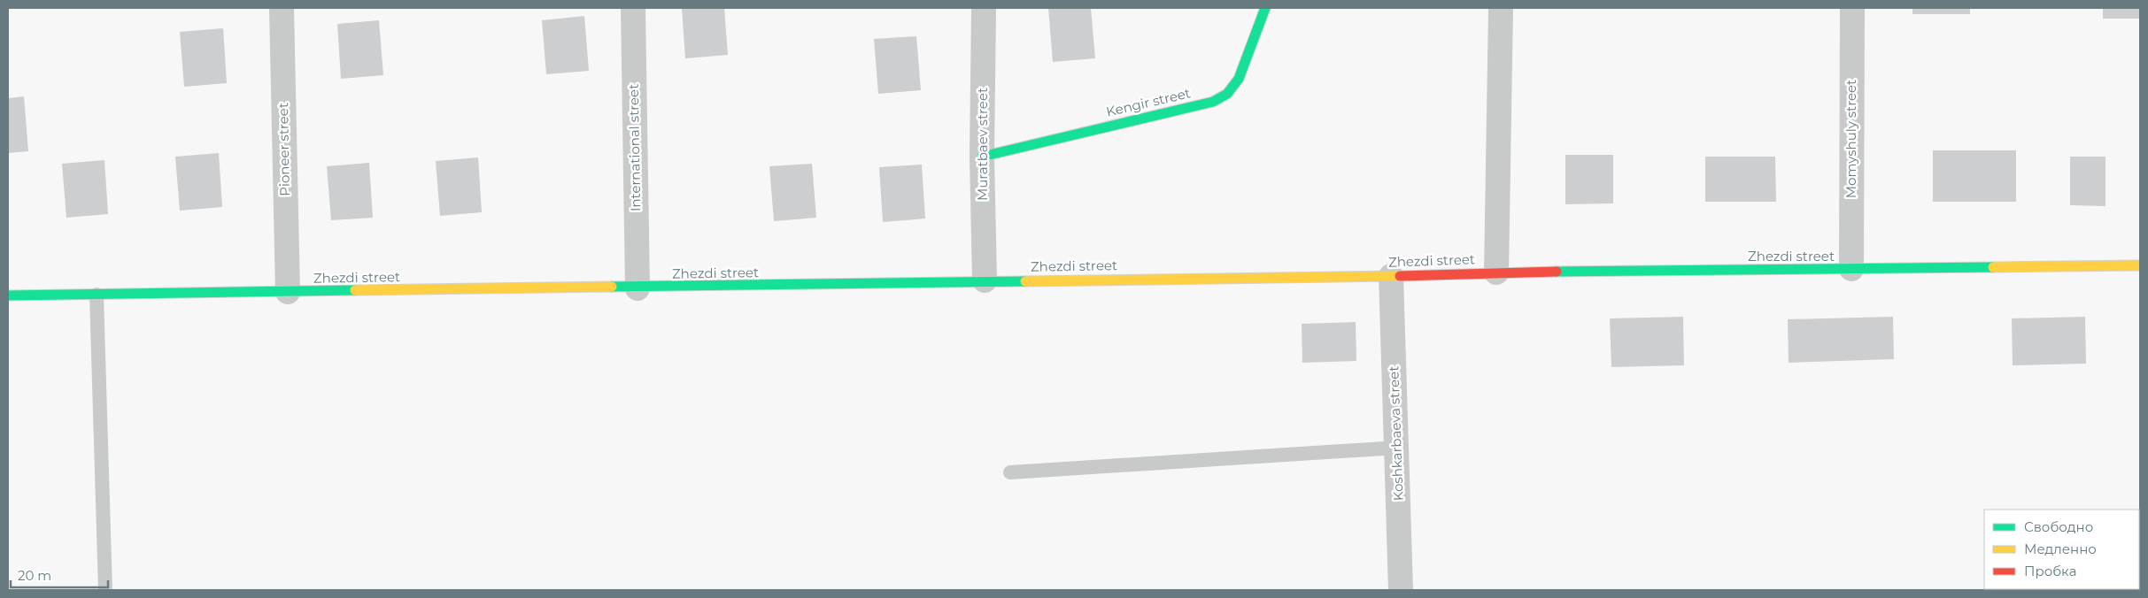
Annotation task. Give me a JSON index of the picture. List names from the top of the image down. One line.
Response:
{"streets":{"street":["Kengir street","Momyshuly street","Muratbaev street","International street","Pioneer street","Zhezdi street","Koshkarbaeva street"]},"crossings":[["Kengir street","Muratbaev street"],["Momyshuly street","Zhezdi street"],["Muratbaev street","Zhezdi street"],["International street","Zhezdi street"],["Pioneer street","Zhezdi street"],["Zhezdi street","Koshkarbaeva street"]],"legend":["Свободно","Медленно","Пробка"],"scale_bar":"20 m"}
